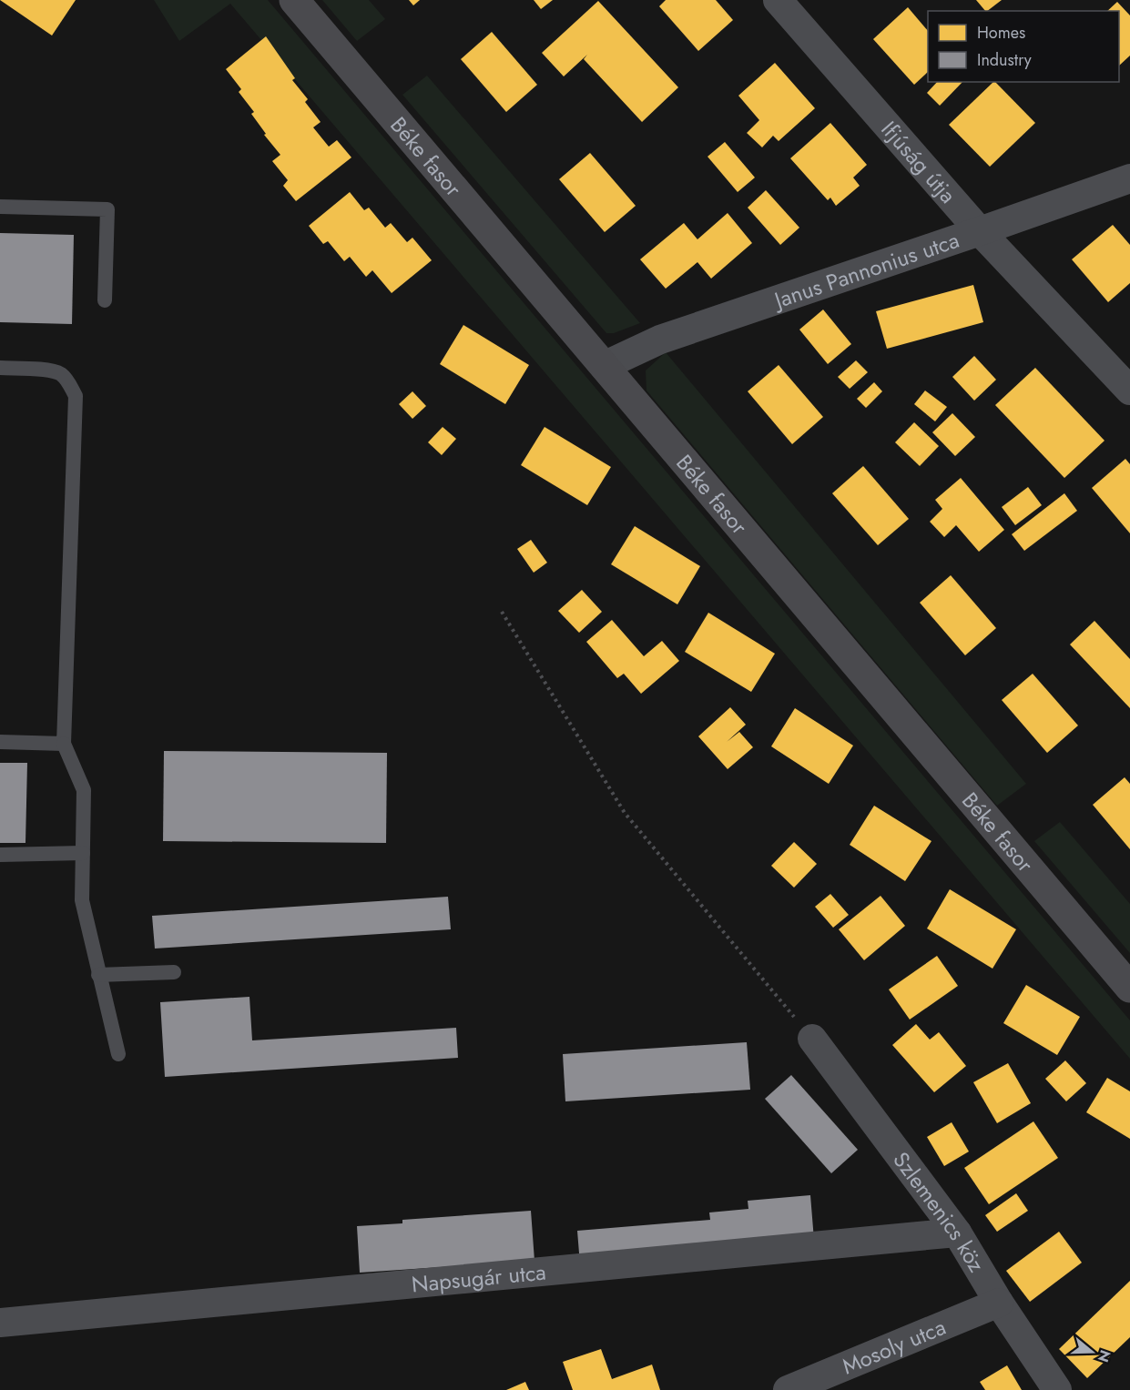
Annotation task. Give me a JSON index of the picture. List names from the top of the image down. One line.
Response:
{"streets":{"street":["Béke fasor","Ifjúság útja","Janus Pannonius utca","Szlemenics köz","Napsugár utca","Mosoly utca"]},"crossings":[["Béke fasor","Janus Pannonius utca"],["Ifjúság útja","Janus Pannonius utca"],["Szlemenics köz","Napsugár utca"],["Szlemenics köz","Mosoly utca"]],"legend":["Homes","Industry"],"north":"right"}
